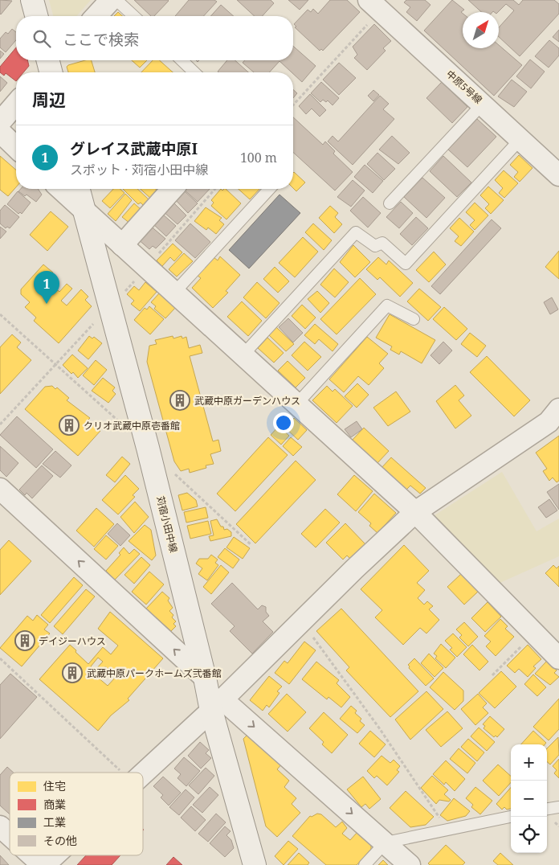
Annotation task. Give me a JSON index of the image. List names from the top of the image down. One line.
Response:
{"streets":{"street":["中原5号線","苅宿小田中線"]},"places":{"building":["武蔵中原ガーデンハウス","クリオ武蔵中原壱番館","デイジーハウス","武蔵中原パークホームズ弐番館"]},"legend":["住宅","商業","工業","その他"],"north":"top right","page":{"search":"ここで検索","heading":"周辺","list":[{"mark":"1","name":"グレイス武蔵中原I","note":"スポット · 苅宿小田中線","value":"100 m"}],"pins":"1","map_buttons":["+","−"]}}
